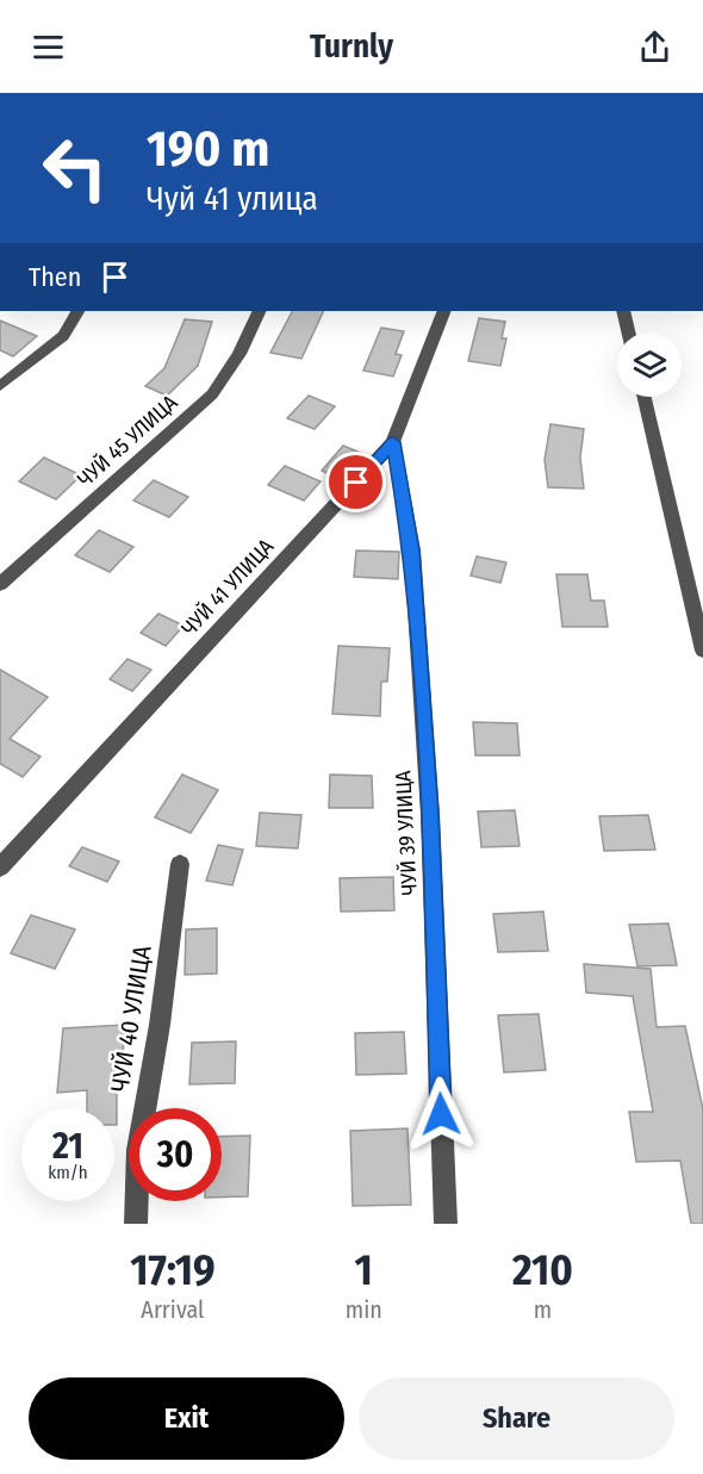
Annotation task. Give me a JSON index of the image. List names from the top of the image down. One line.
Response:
{"streets":{"street":["ЧУЙ 45 УЛИЦА","ЧУЙ 41 УЛИЦА","ЧУЙ 39 УЛИЦА","ЧУЙ 40 УЛИЦА"]},"crossings":[["ЧУЙ 41 УЛИЦА","ЧУЙ 39 УЛИЦА"]],"page":{"header":"Turnly","turn":["190 m","Чуй 41 улица"],"then":"Then","speed":"21 km/h","limit":"30","eta":["17:19","Arrival","1","min","210","m"],"buttons":["Exit","Share"]}}
